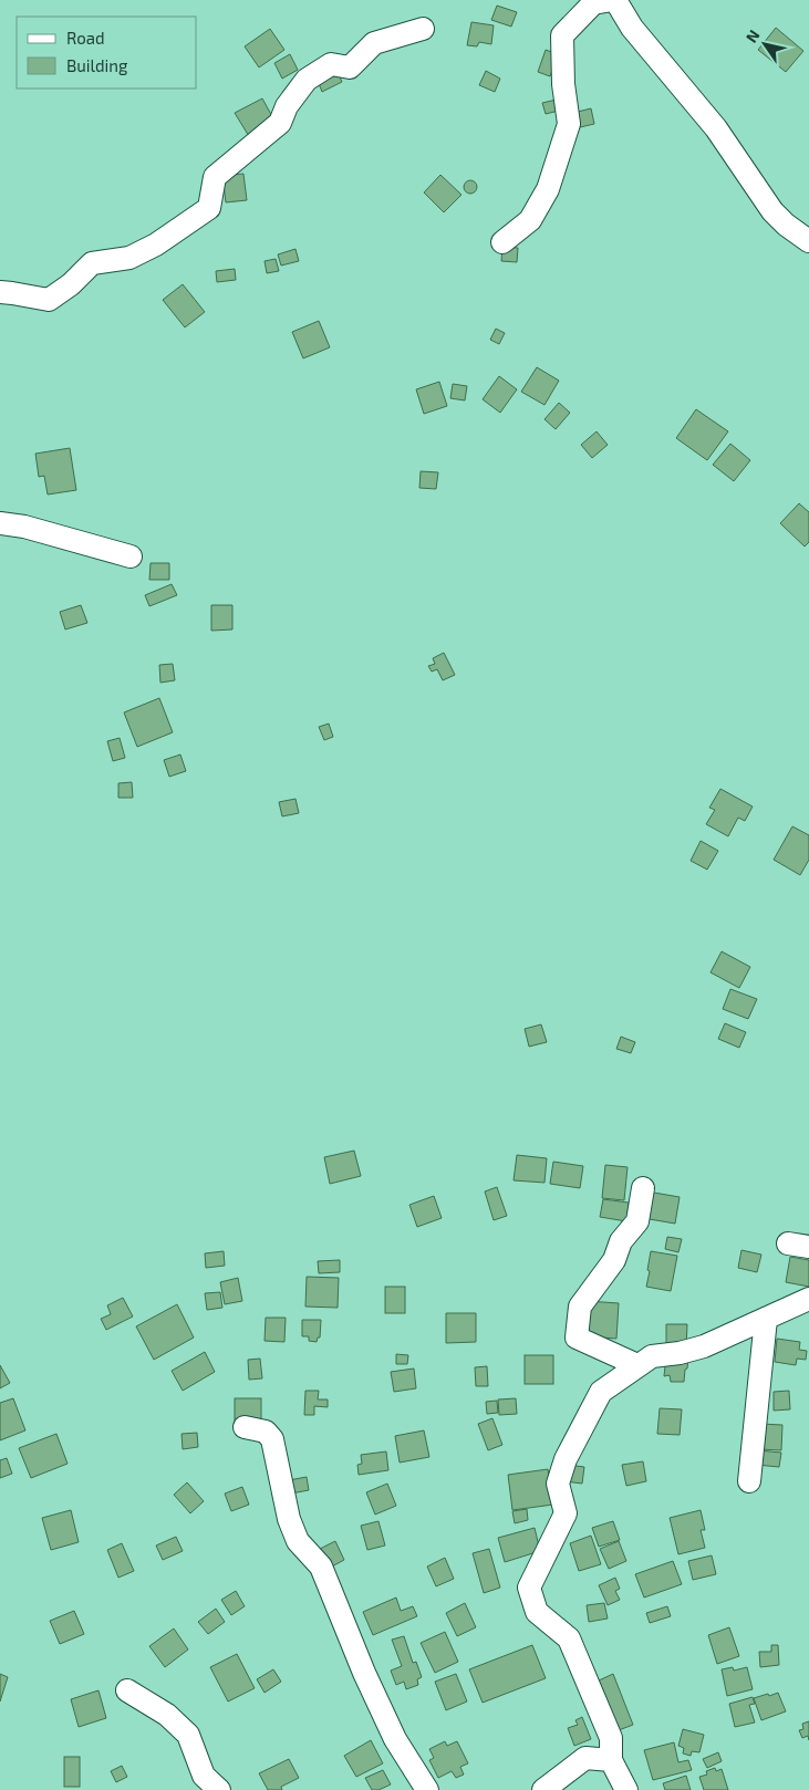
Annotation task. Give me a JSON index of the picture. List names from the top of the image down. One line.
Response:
{"legend":["Road","Building"],"north":"top left"}
